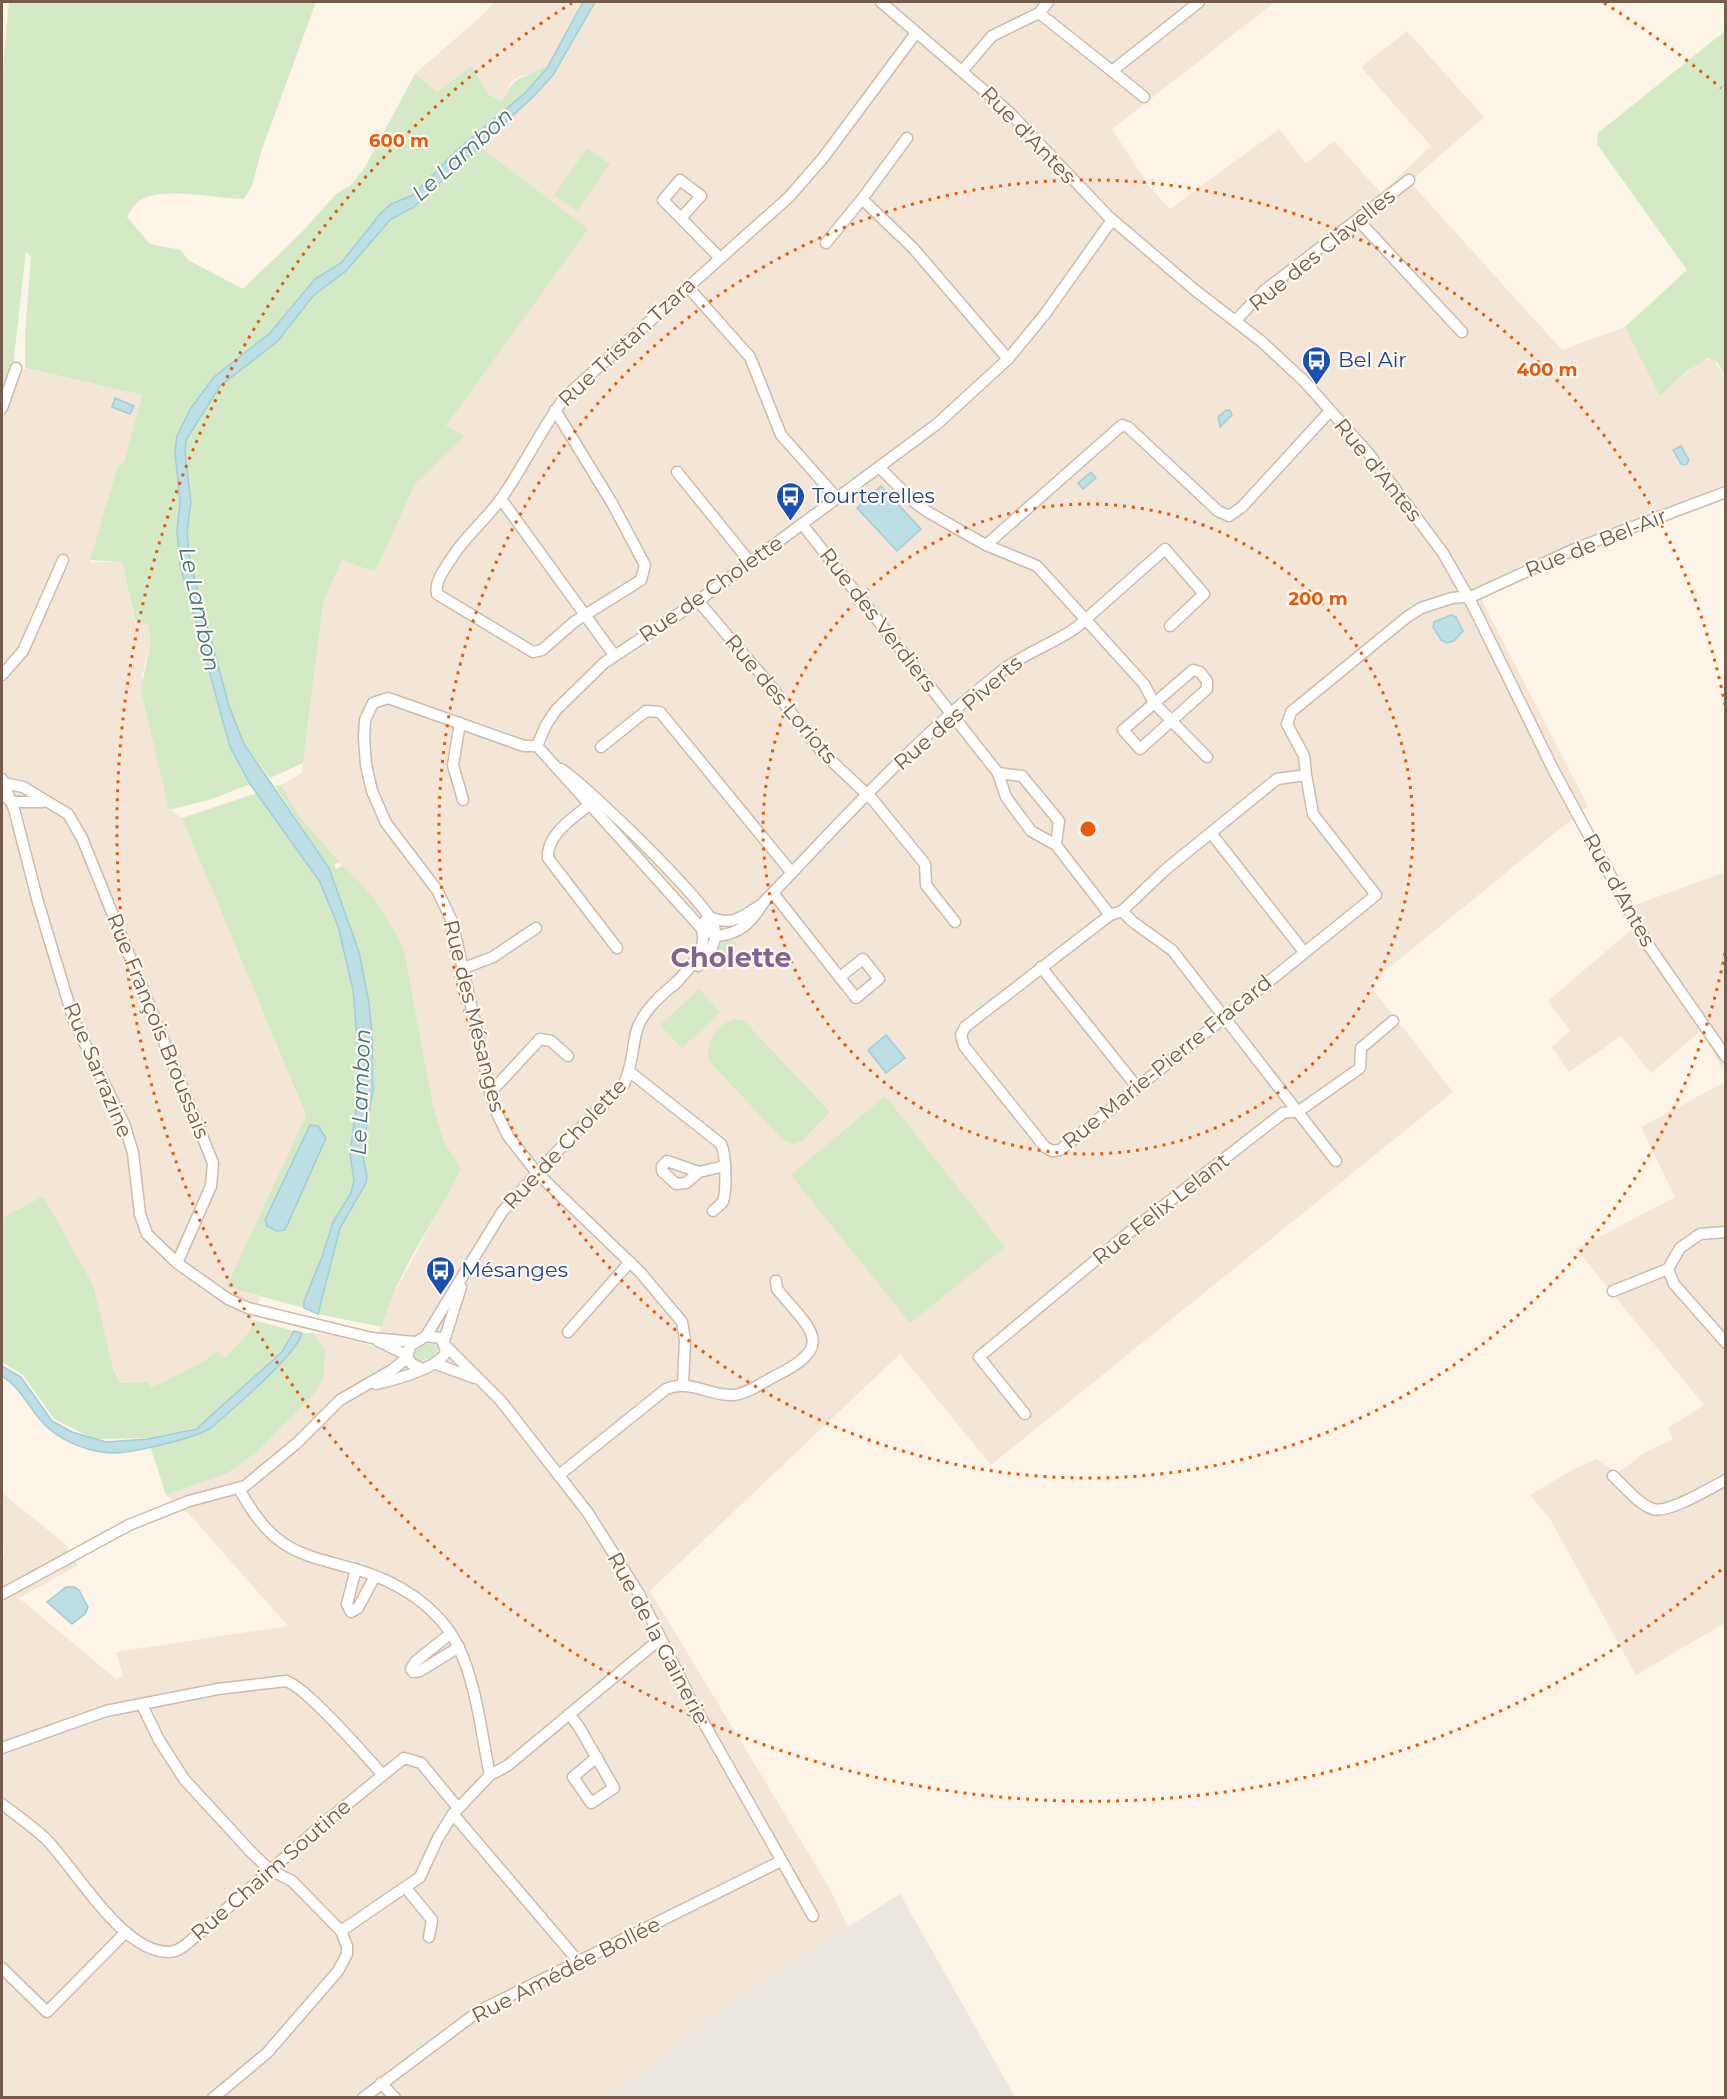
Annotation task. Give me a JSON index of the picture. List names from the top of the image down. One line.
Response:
{"streets":{"street":["Rue d'Antes","Rue des Clavelles","Rue Tristan Tzara","Rue de Bel-Air","Rue de Cholette","Rue des Verdiers","Rue des Loriots","Rue des Piverts","Rue des Mésanges","Rue François Broussais","Rue Marie-Pierre Fracard","Rue Sarrazine","Rue Felix Lelant","Rue de la Gainerie","Rue Chaim Soutine","Rue Amédée Bollée"]},"crossings":[["Rue d'Antes","Rue des Clavelles"],["Rue d'Antes","Rue Tristan Tzara"],["Rue d'Antes","Rue de Bel-Air"],["Rue d'Antes","Rue de Cholette"],["Rue de Bel-Air","Rue Marie-Pierre Fracard"],["Rue de Cholette","Rue des Verdiers"],["Rue de Cholette","Rue des Loriots"],["Rue de Cholette","Rue des Piverts"],["Rue de Cholette","Rue des Mésanges"],["Rue de Cholette","Rue Sarrazine"],["Rue de Cholette","Rue de la Gainerie"],["Rue des Verdiers","Rue des Piverts"],["Rue des Verdiers","Rue Marie-Pierre Fracard"],["Rue des Loriots","Rue des Piverts"],["Rue François Broussais","Rue Sarrazine"],["Rue Sarrazine","Rue de la Gainerie"],["Rue de la Gainerie","Rue Amédée Bollée"],["Rue Chaim Soutine","Rue Amédée Bollée"]],"districts":["Cholette"],"water":["Le Lambon"],"places":{"bus stop":["Bel Air","Tourterelles","Mésanges"]},"rings":["600 m","400 m","200 m"]}
